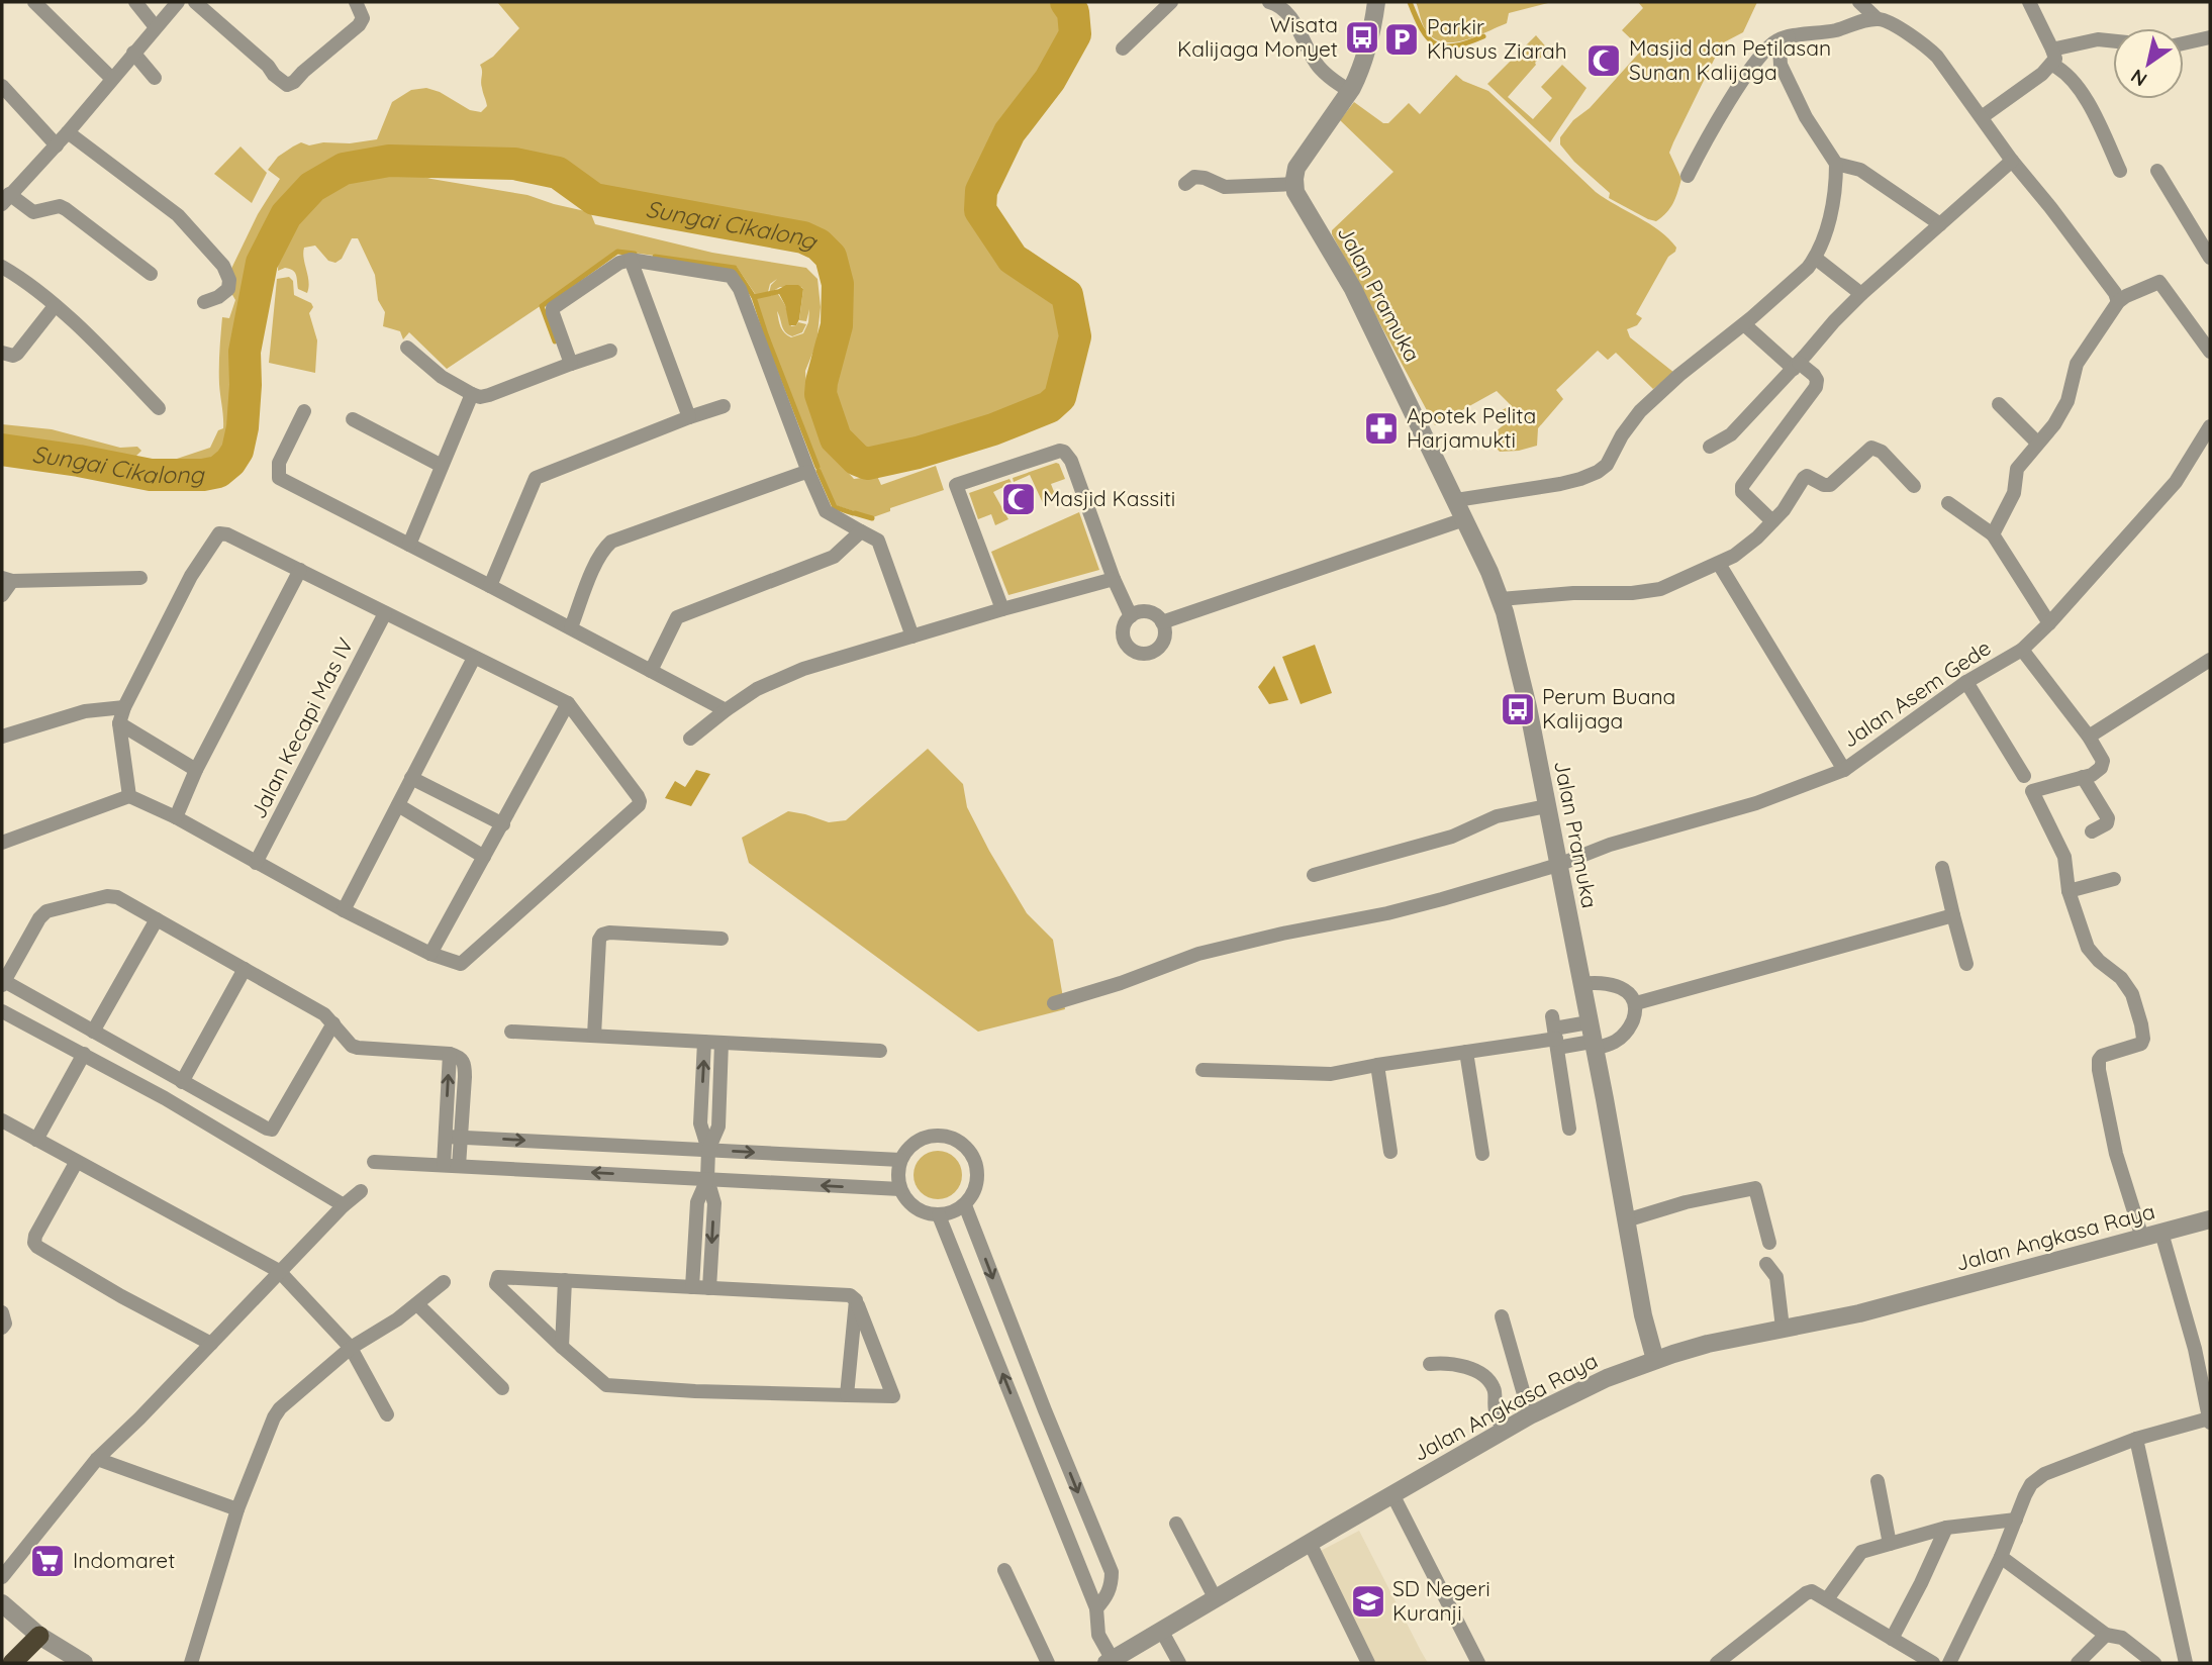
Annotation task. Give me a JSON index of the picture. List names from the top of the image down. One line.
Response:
{"streets":{"street":["Jalan Pramuka","Jalan Asem Gede","Jalan Kecapi Mas IV","Jalan Angkasa Raya"]},"crossings":[["Jalan Pramuka","Jalan Asem Gede"],["Jalan Pramuka","Jalan Angkasa Raya"]],"water":["Sungai Cikalong"],"places":{"bus stop":["Wisata Kalijaga Monyet","Perum Buana Kalijaga"],"parking":["Parkir Khusus Ziarah"],"mosque":["Masjid dan Petilasan Sunan Kalijaga","Masjid Kassiti"],"pharmacy":["Apotek Pelita Harjamukti"],"supermarket":["Indomaret"],"school or university":["SD Negeri Kuranji"]},"north":"bottom left"}
